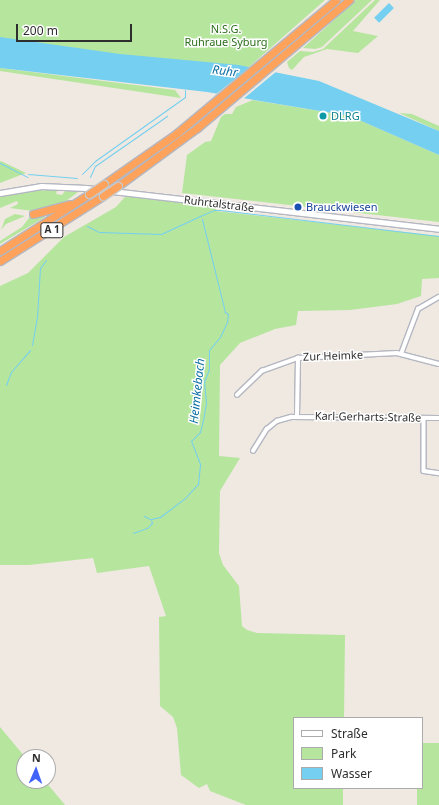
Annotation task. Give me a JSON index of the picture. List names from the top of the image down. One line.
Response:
{"streets":{"highway":["A 1"],"main road":["Ruhrtalstraße"],"street":["Zur Heimke","Karl-Gerharts-Straße"]},"water":["Ruhr","Heimkebach"],"parks":["N.S.G. Ruhraue Syburg"],"places":["DLRG","Brauckwiesen"],"legend":["Straße","Park","Wasser"],"scale_bar":"200 m","north":"top"}
